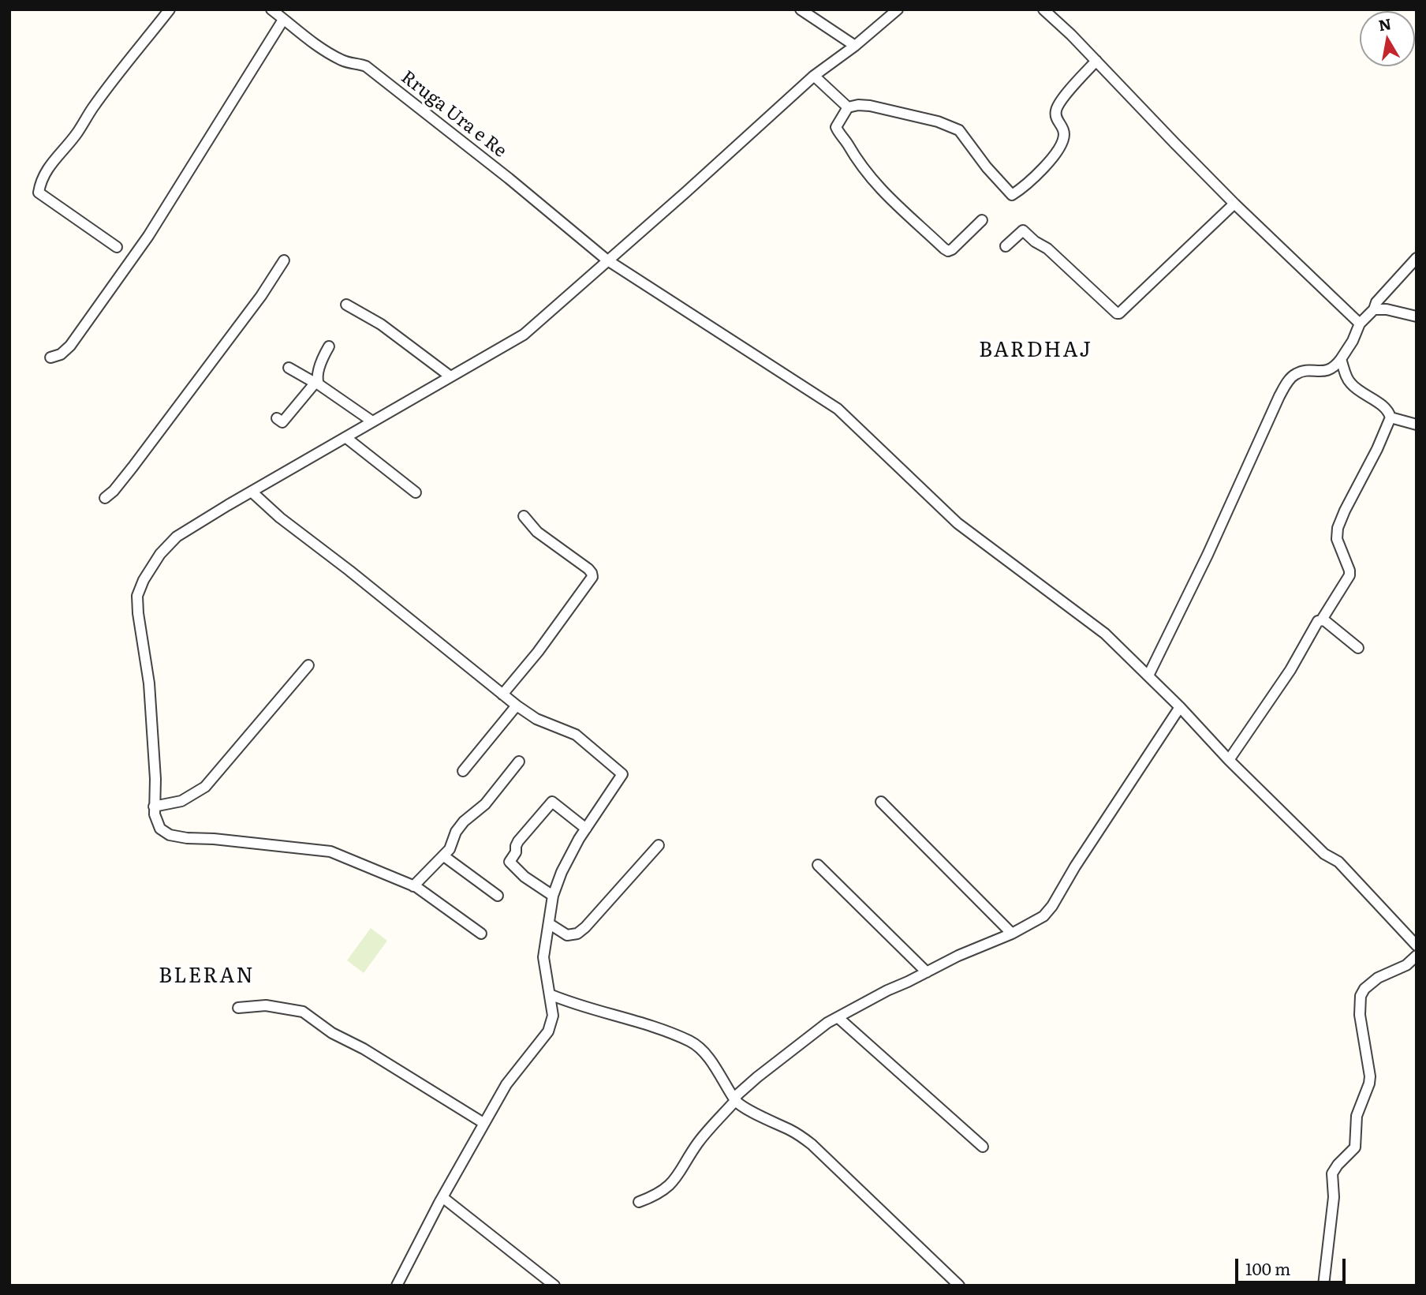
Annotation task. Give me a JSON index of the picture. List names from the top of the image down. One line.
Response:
{"streets":{"street":["Rruga Ura e Re"]},"districts":["BARDHAJ","BLERAN"],"scale_bar":"100 m","north":"top"}
